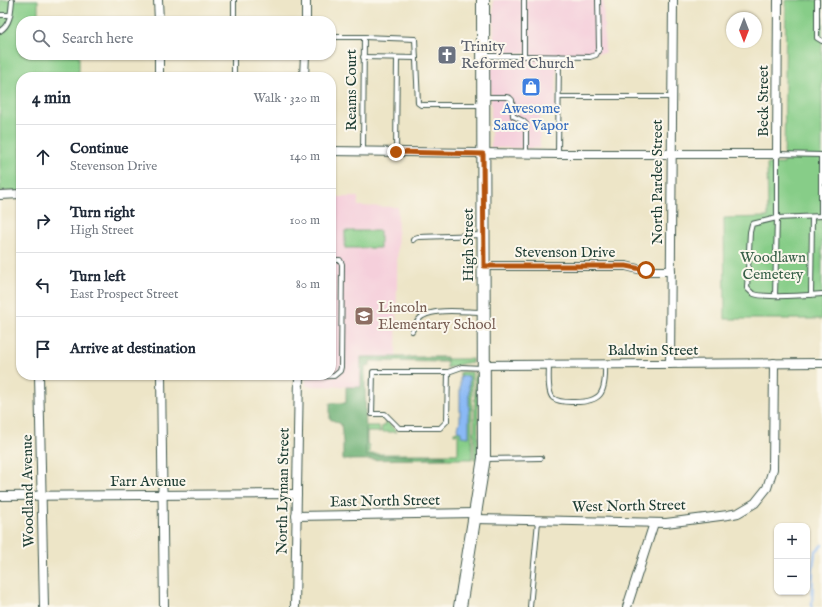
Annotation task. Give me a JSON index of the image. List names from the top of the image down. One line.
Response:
{"streets":{"main road":["High Street"],"street":["Beck Street","North Pardee Street","Stevenson Drive","Baldwin Street","Farr Avenue","Woodland Avenue","North Lyman Street","East North Street","West North Street"],"lane":["Reams Court"]},"crossings":[["North Pardee Street","Stevenson Drive"],["North Pardee Street","Baldwin Street"],["High Street","Stevenson Drive"],["High Street","Baldwin Street"],["High Street","East North Street"],["High Street","West North Street"],["Baldwin Street","West North Street"],["Farr Avenue","Woodland Avenue"],["Farr Avenue","North Lyman Street"],["North Lyman Street","East North Street"],["East North Street","West North Street"]],"parks":["Woodlawn Cemetery"],"places":{"church":["Trinity Reformed Church"],"shop":["Awesome Sauce Vapor"],"school or university":["Lincoln Elementary School"]},"north":"bottom","page":{"search":"Search here","heading":["4 min","Walk · 320 m"],"list":[["Continue","Stevenson Drive","140 m"],["Turn right","High Street","100 m"],["Turn left","East Prospect Street","80 m"],"Arrive at destination"],"map_buttons":["+","−"]}}
